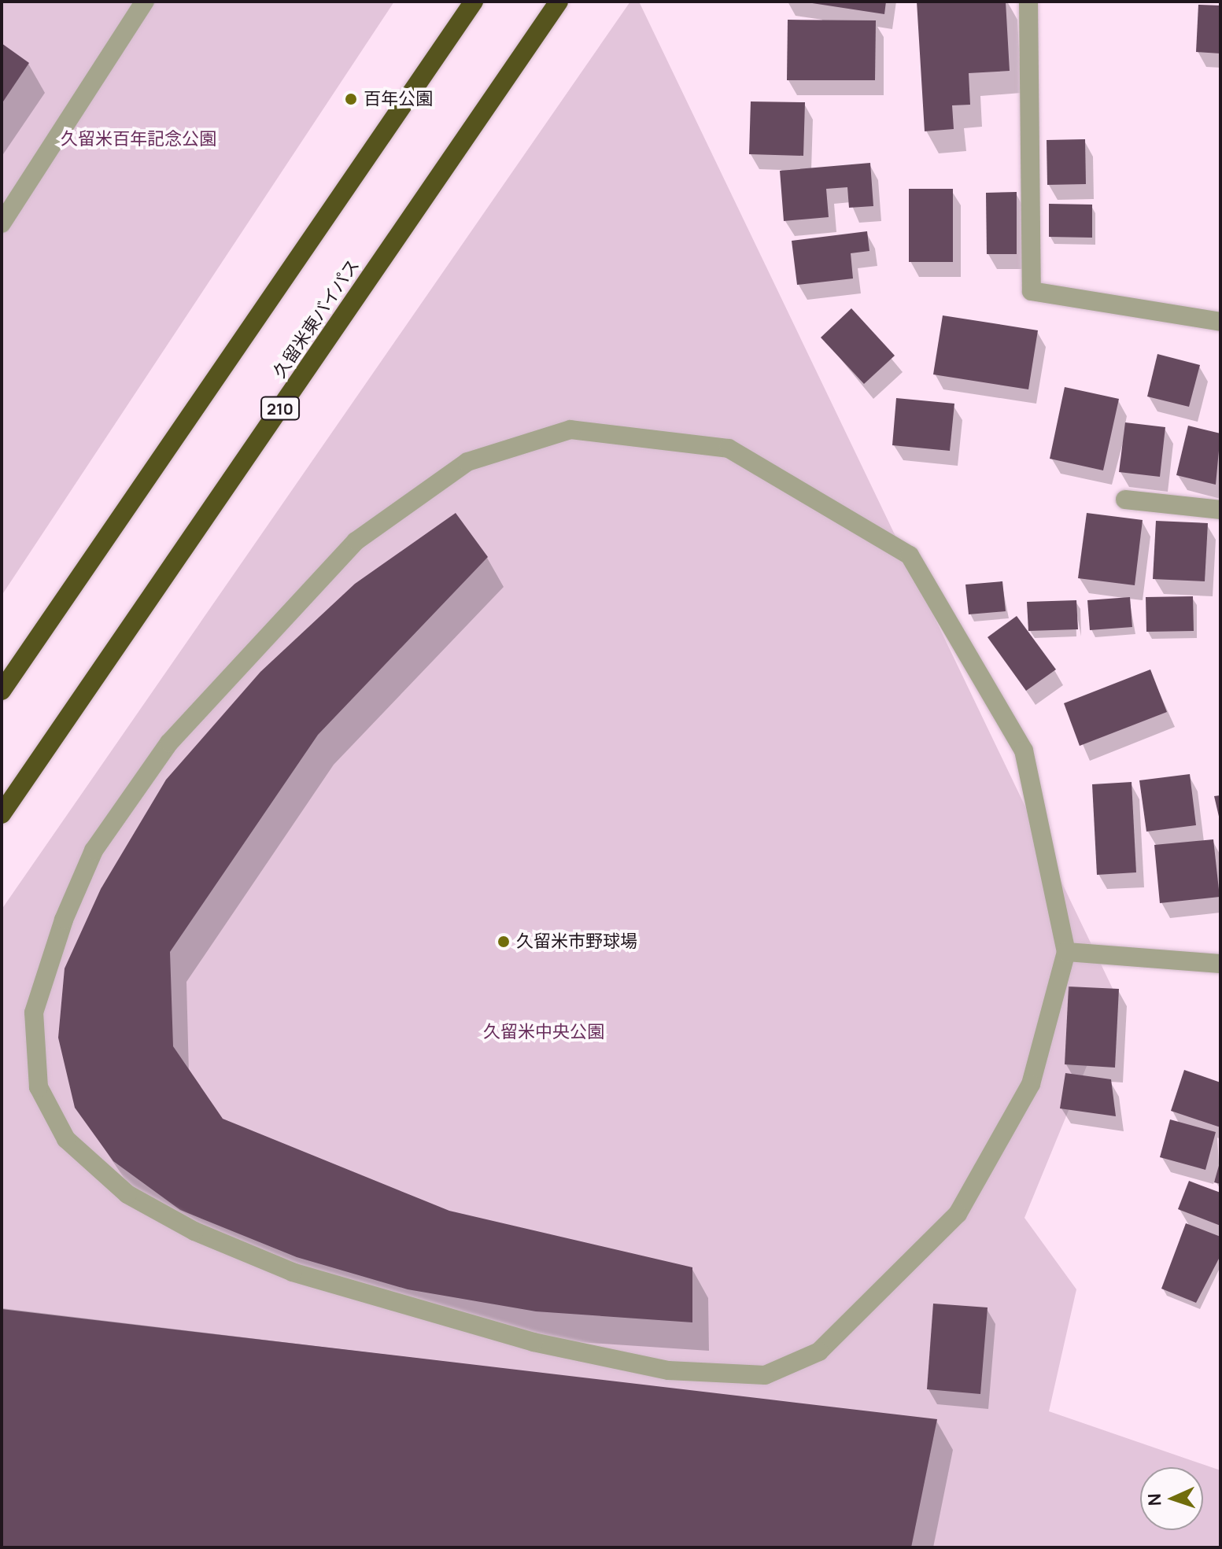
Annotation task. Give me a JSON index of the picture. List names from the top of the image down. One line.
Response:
{"streets":{"highway":["久留米東バイパス","210"]},"parks":["久留米百年記念公園","久留米中央公園"],"places":["百年公園","久留米市野球場"],"north":"left"}
